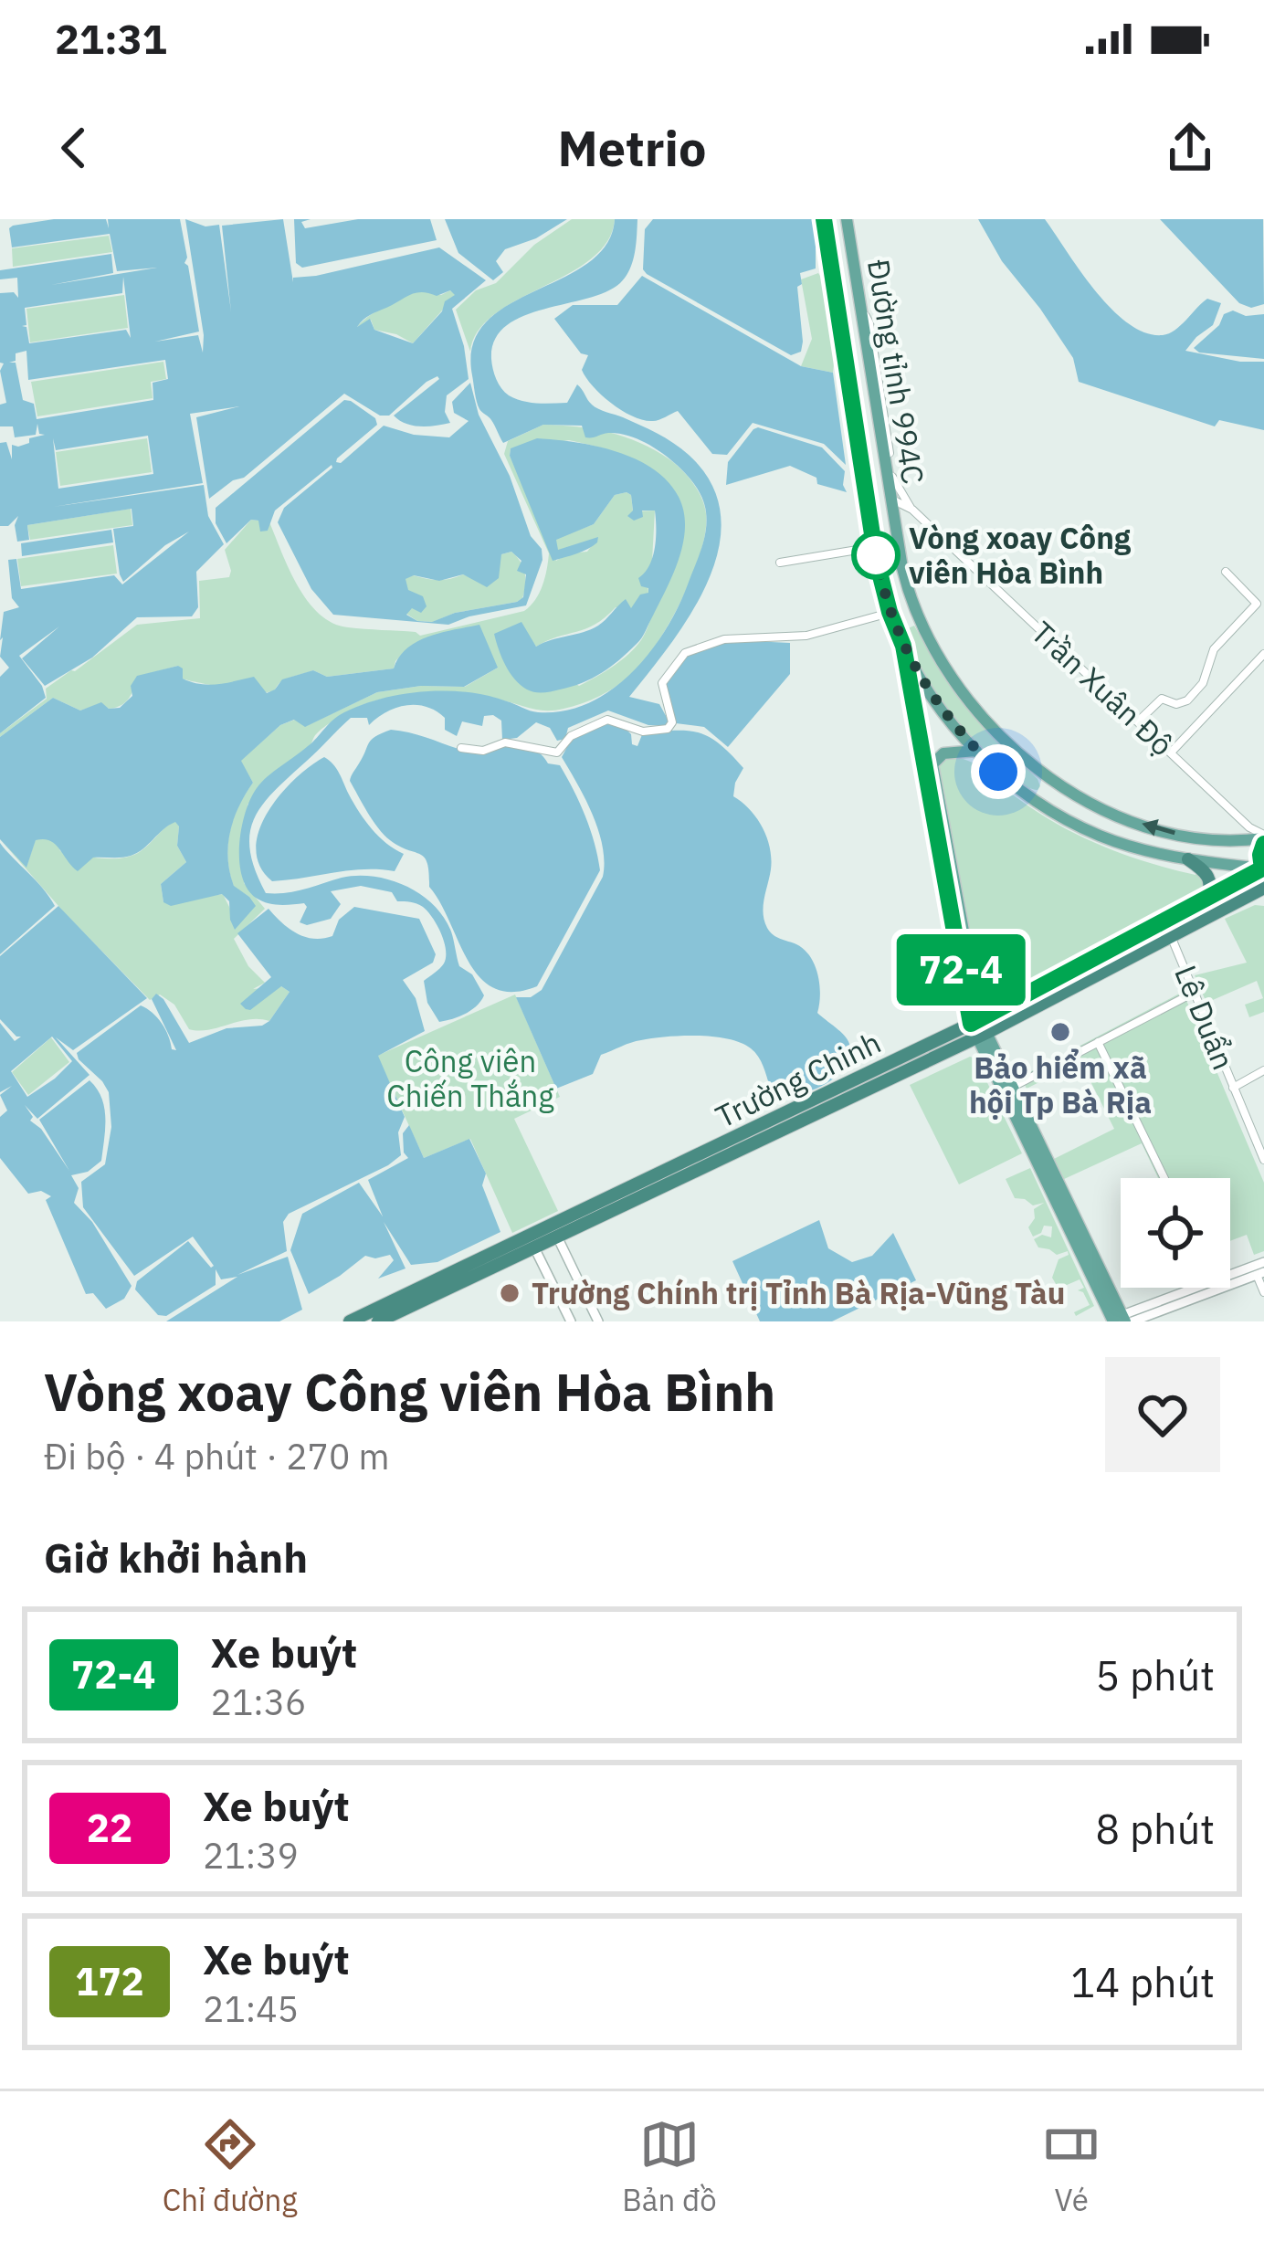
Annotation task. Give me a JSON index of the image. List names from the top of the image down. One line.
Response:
{"streets":{"highway":["Trường Chinh"],"main road":["Đường tỉnh 994C"],"street":["Trần Xuân Độ","Lê Duẩn"]},"crossings":[["Đường tỉnh 994C","Trần Xuân Độ"],["Đường tỉnh 994C","Trường Chinh"],["Lê Duẩn","Trường Chinh"]],"parks":["Công viên Chiến Thắng"],"places":["Vòng xoay Công viên Hòa Bình","Bảo hiểm xã hội Tp Bà Rịa","Trường Chính trị Tỉnh Bà Rịa-Vũng Tàu"],"lines":["bus line 72-4"],"page":{"status":"21:31","header":"Metrio","on_map":"72-4","heading":[["Vòng xoay Công viên Hòa Bình","Đi bộ · 4 phút · 270 m"],"Giờ khởi hành"],"list":[{"mark":"72-4","name":"Xe buýt","note":"21:36","value":"5 phút"},{"mark":"22","name":"Xe buýt","note":"21:39","value":"8 phút"},{"mark":"172","name":"Xe buýt","note":"21:45","value":"14 phút"}],"tabs":["Chỉ đường","Bản đồ","Vé"]}}
